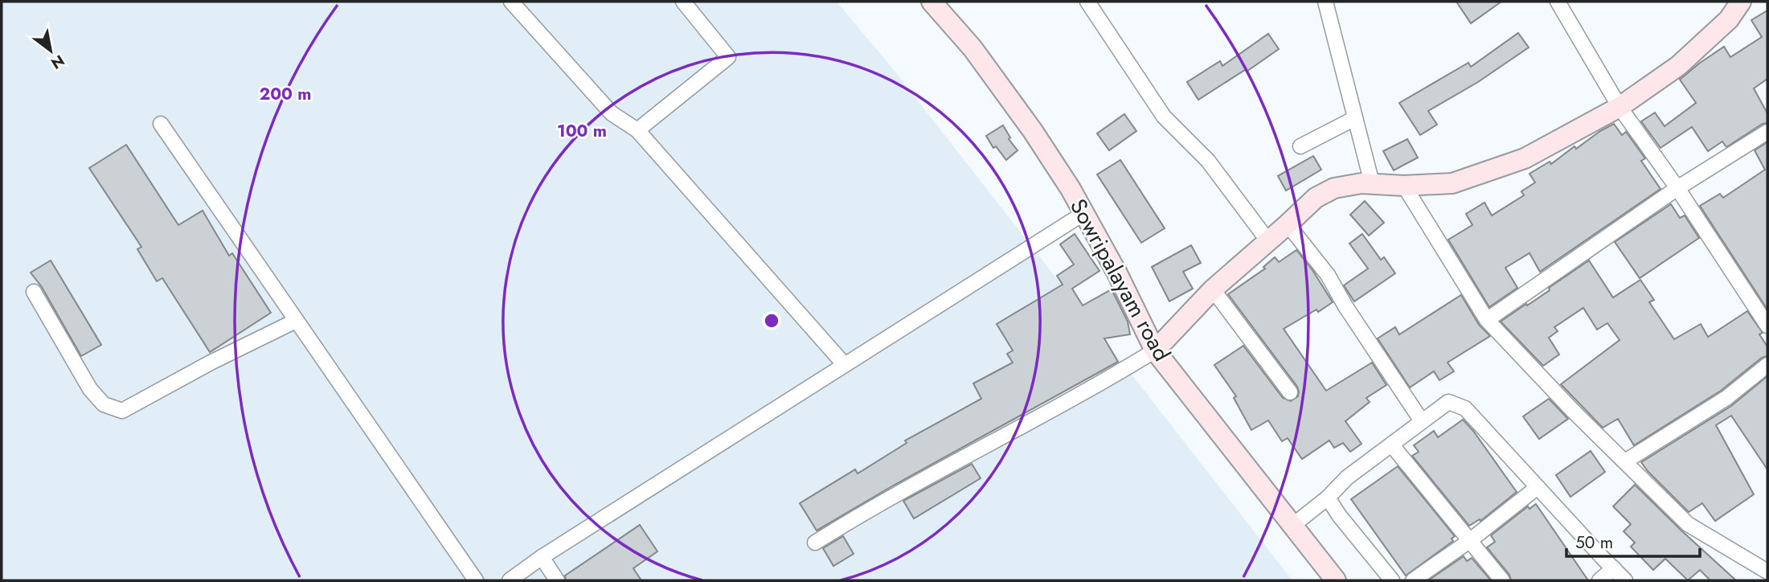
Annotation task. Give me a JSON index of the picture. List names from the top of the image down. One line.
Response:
{"streets":{"street":["Sowripalayam road"]},"scale_bar":"50 m","north":"bottom right","rings":["200 m","100 m"]}
